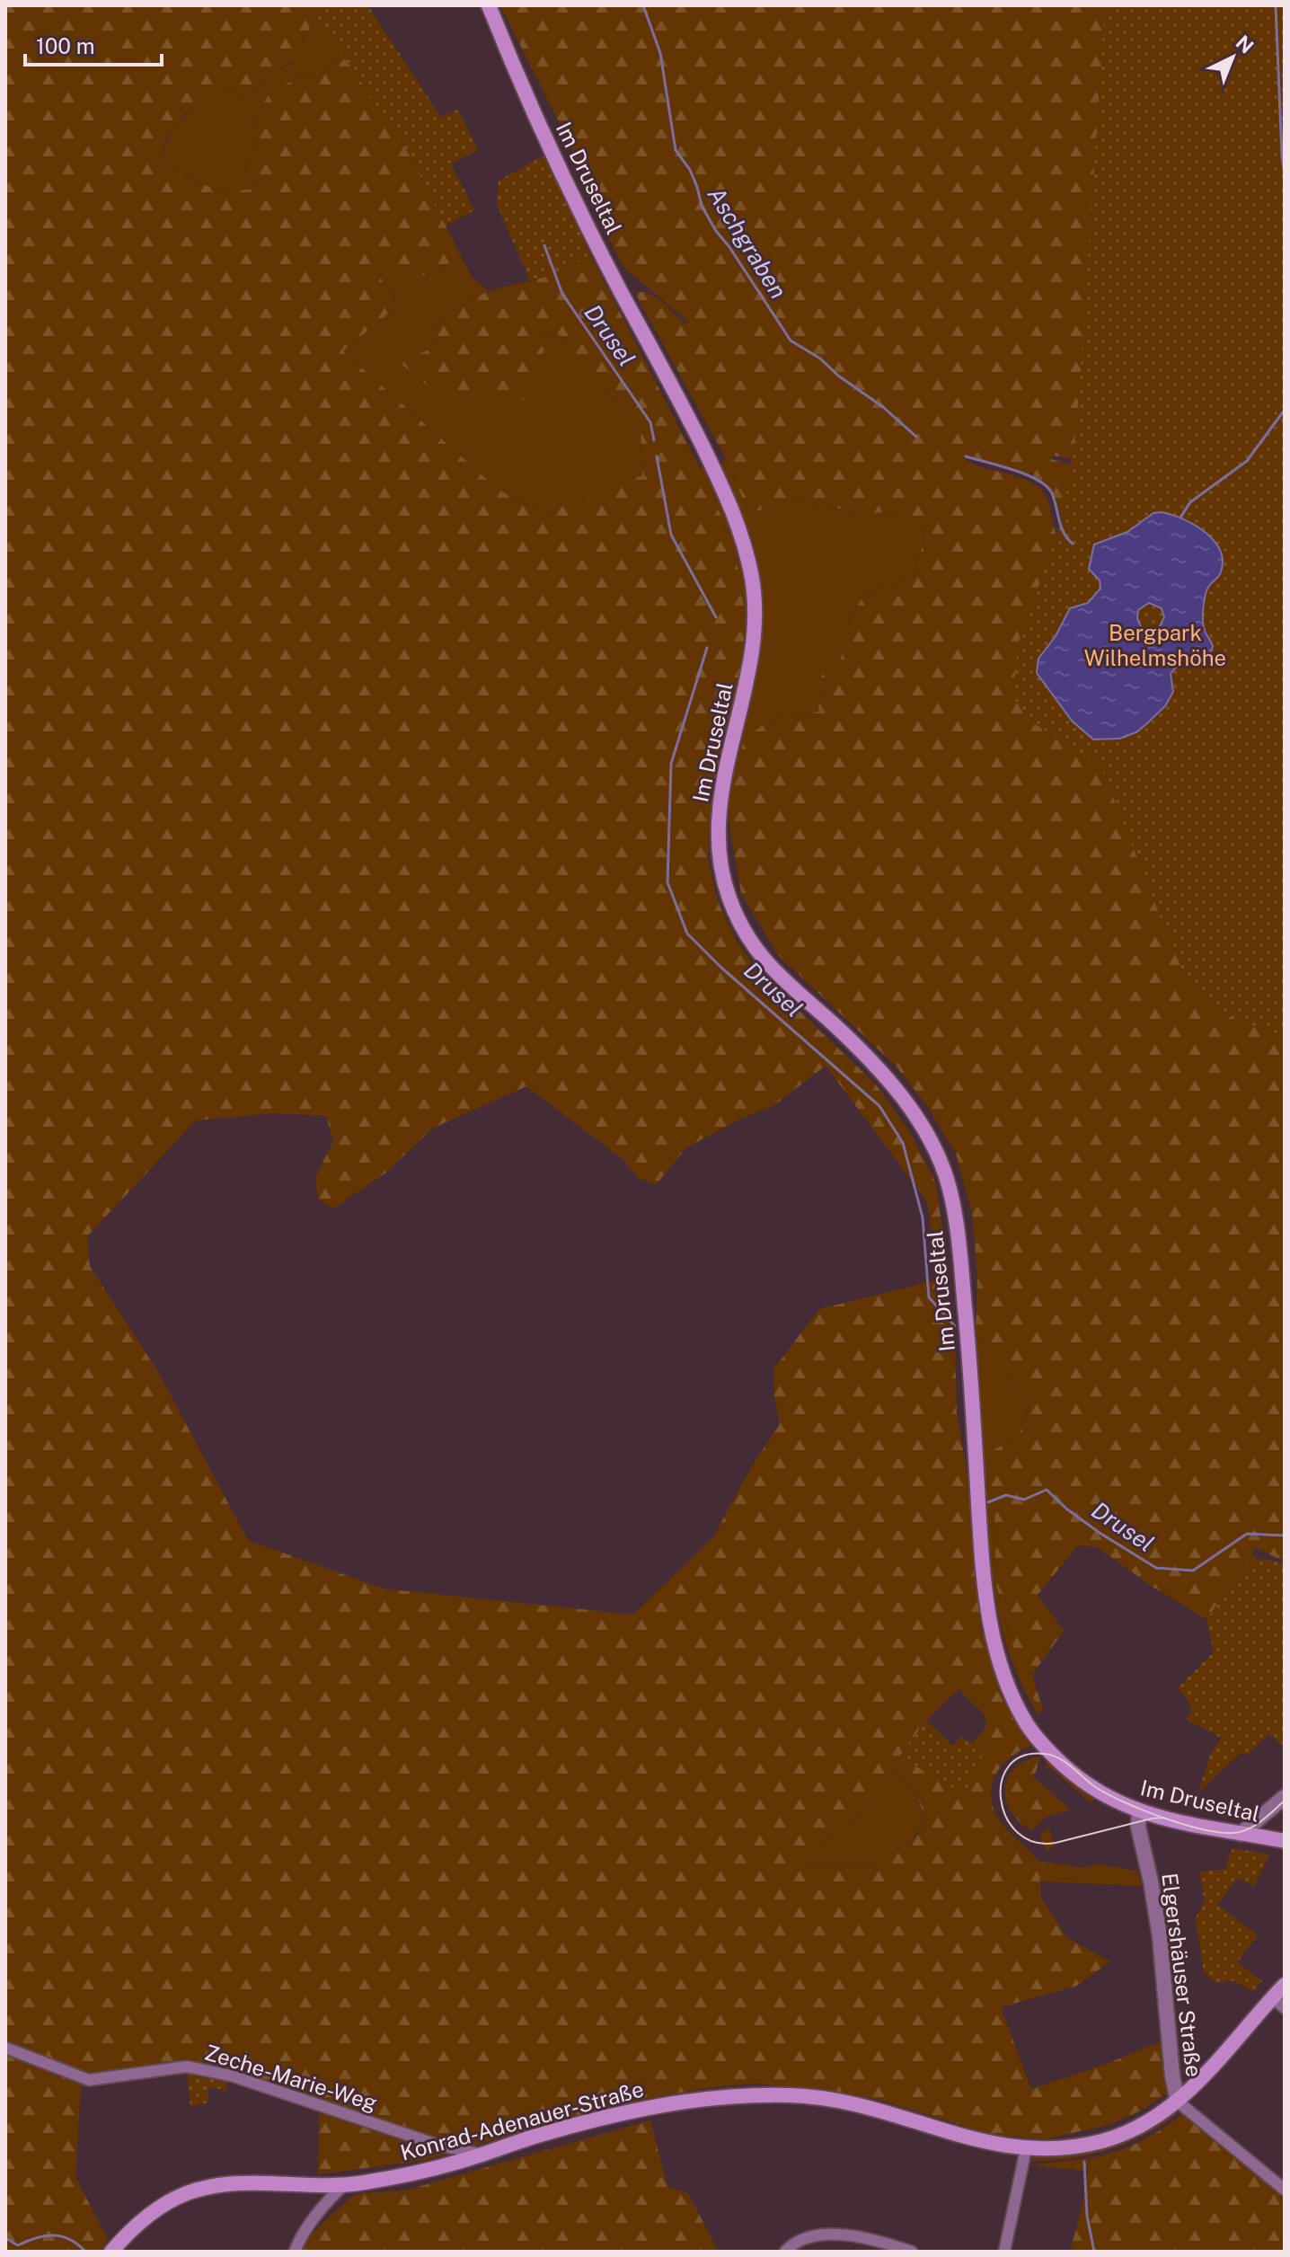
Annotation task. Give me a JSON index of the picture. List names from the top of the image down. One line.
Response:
{"streets":{"main road":["Im Druseltal","Konrad-Adenauer-Straße"],"street":["Elgershäuser Straße","Zeche-Marie-Weg"]},"crossings":[["Im Druseltal","Elgershäuser Straße"],["Elgershäuser Straße","Konrad-Adenauer-Straße"],["Zeche-Marie-Weg","Konrad-Adenauer-Straße"]],"water":["Aschgraben","Drusel"],"parks":["Bergpark Wilhelmshöhe"],"scale_bar":"100 m","north":"top right"}
